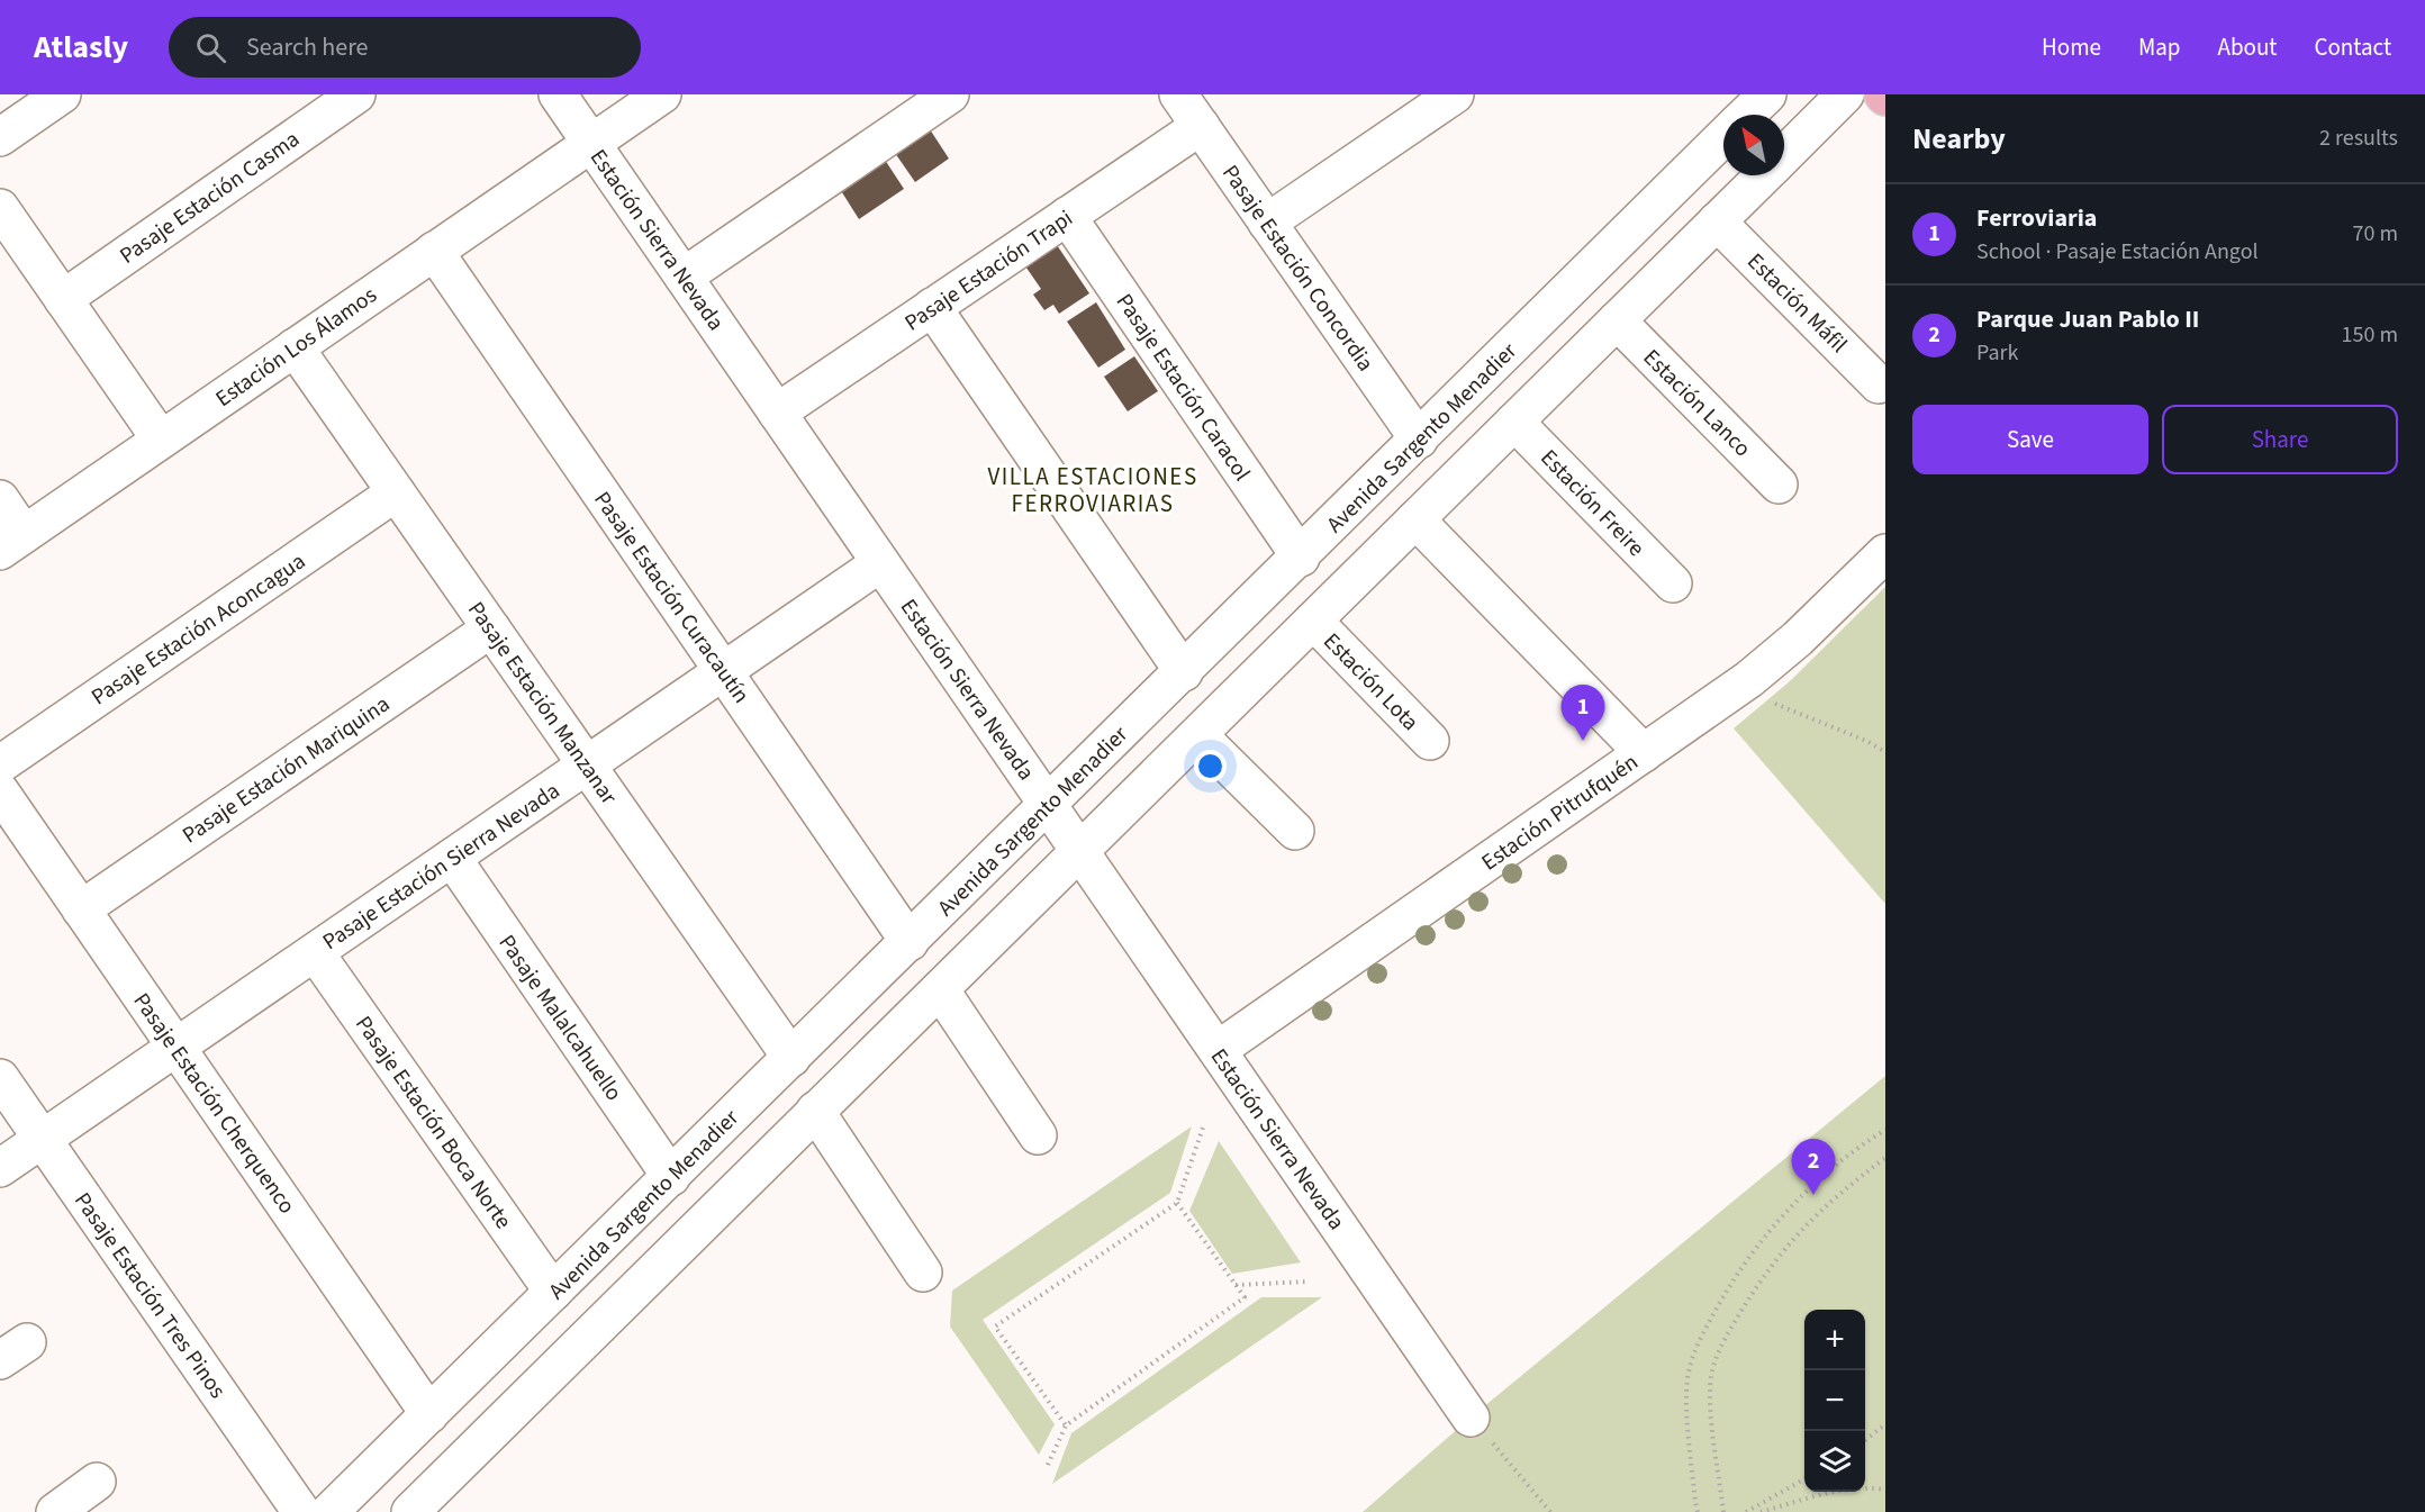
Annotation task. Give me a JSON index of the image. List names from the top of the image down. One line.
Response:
{"streets":{"street":["Pasaje Estación Casma","Estación Sierra Nevada","Pasaje Estación Concordia","Pasaje Estación Trapi","Estación Máfil","Estación Los Álamos","Pasaje Estación Caracol","Estación Lanco","Avenida Sargento Menadier","Estación Freire","Pasaje Estación Curacautín","Pasaje Estación Aconcagua","Estación Lota","Pasaje Estación Manzanar","Pasaje Estación Mariquina","Estación Pitrufquén","Pasaje Estación Sierra Nevada","Pasaje Malalcahuello","Pasaje Estación Cherquenco","Pasaje Estación Boca Norte","Pasaje Estación Tres Pinos"]},"crossings":[["Estación Sierra Nevada","Pasaje Estación Trapi"],["Estación Sierra Nevada","Estación Los Álamos"],["Estación Sierra Nevada","Avenida Sargento Menadier"],["Estación Sierra Nevada","Estación Pitrufquén"],["Estación Sierra Nevada","Pasaje Estación Sierra Nevada"],["Pasaje Estación Concordia","Pasaje Estación Trapi"],["Pasaje Estación Concordia","Avenida Sargento Menadier"],["Pasaje Estación Trapi","Pasaje Estación Caracol"],["Estación Los Álamos","Pasaje Estación Curacautín"],["Estación Los Álamos","Pasaje Estación Manzanar"],["Pasaje Estación Caracol","Avenida Sargento Menadier"],["Avenida Sargento Menadier","Pasaje Estación Curacautín"],["Avenida Sargento Menadier","Pasaje Estación Manzanar"],["Avenida Sargento Menadier","Pasaje Malalcahuello"],["Avenida Sargento Menadier","Pasaje Estación Cherquenco"],["Avenida Sargento Menadier","Pasaje Estación Boca Norte"],["Pasaje Estación Curacautín","Pasaje Estación Sierra Nevada"],["Pasaje Estación Aconcagua","Pasaje Estación Manzanar"],["Pasaje Estación Manzanar","Pasaje Estación Mariquina"],["Pasaje Estación Manzanar","Pasaje Estación Sierra Nevada"],["Pasaje Estación Mariquina","Pasaje Estación Cherquenco"],["Pasaje Estación Sierra Nevada","Pasaje Malalcahuello"],["Pasaje Estación Sierra Nevada","Pasaje Estación Cherquenco"],["Pasaje Estación Sierra Nevada","Pasaje Estación Boca Norte"],["Pasaje Estación Sierra Nevada","Pasaje Estación Tres Pinos"]],"districts":["VILLA ESTACIONES FERROVIARIAS"],"north":"top left","page":{"header":"Atlasly","search":"Search here","nav":["Home","Map","About","Contact"],"heading":["Nearby","2 results"],"list":[{"mark":"1","name":"Ferroviaria","note":"School · Pasaje Estación Angol","value":"70 m"},{"mark":"2","name":"Parque Juan Pablo II","note":"Park","value":"150 m"}],"buttons":["Save","Share"],"pins":["1","2"],"map_buttons":["+","−"]}}
